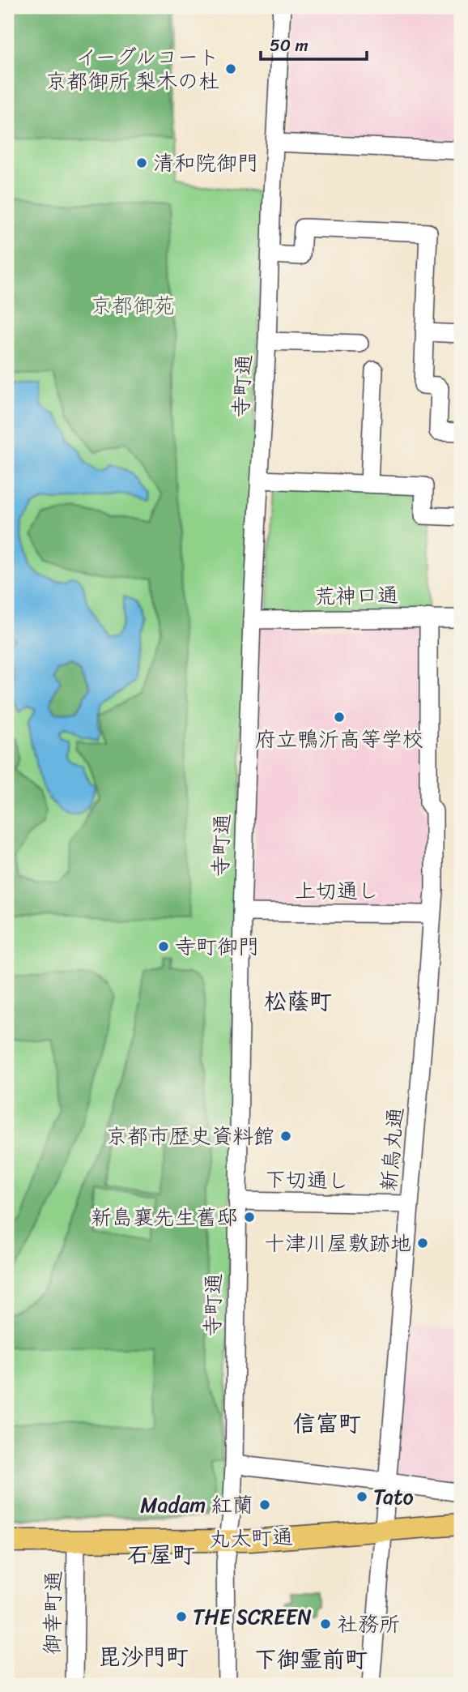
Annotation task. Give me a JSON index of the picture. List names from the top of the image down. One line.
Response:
{"streets":{"main road":["丸太町通"],"street":["寺町通","荒神口通","上切通し","新烏丸通","下切通し","御幸町通"]},"crossings":[["寺町通","荒神口通"],["寺町通","上切通し"],["寺町通","下切通し"],["寺町通","丸太町通"],["荒神口通","新烏丸通"],["上切通し","新烏丸通"],["新烏丸通","下切通し"],["新烏丸通","丸太町通"],["丸太町通","御幸町通"]],"districts":["松蔭町","信富町","石屋町","毘沙門町","下御霊前町"],"parks":["京都御苑"],"places":["イーグルコート 京都御所 梨木の杜","清和院御門","府立鴨沂高等学校","寺町御門","京都市歴史資料館","新島襄先生舊邸","十津川屋敷跡地","Tato","Madam 紅蘭","THE SCREEN","社務所"],"scale_bar":"50 m"}
